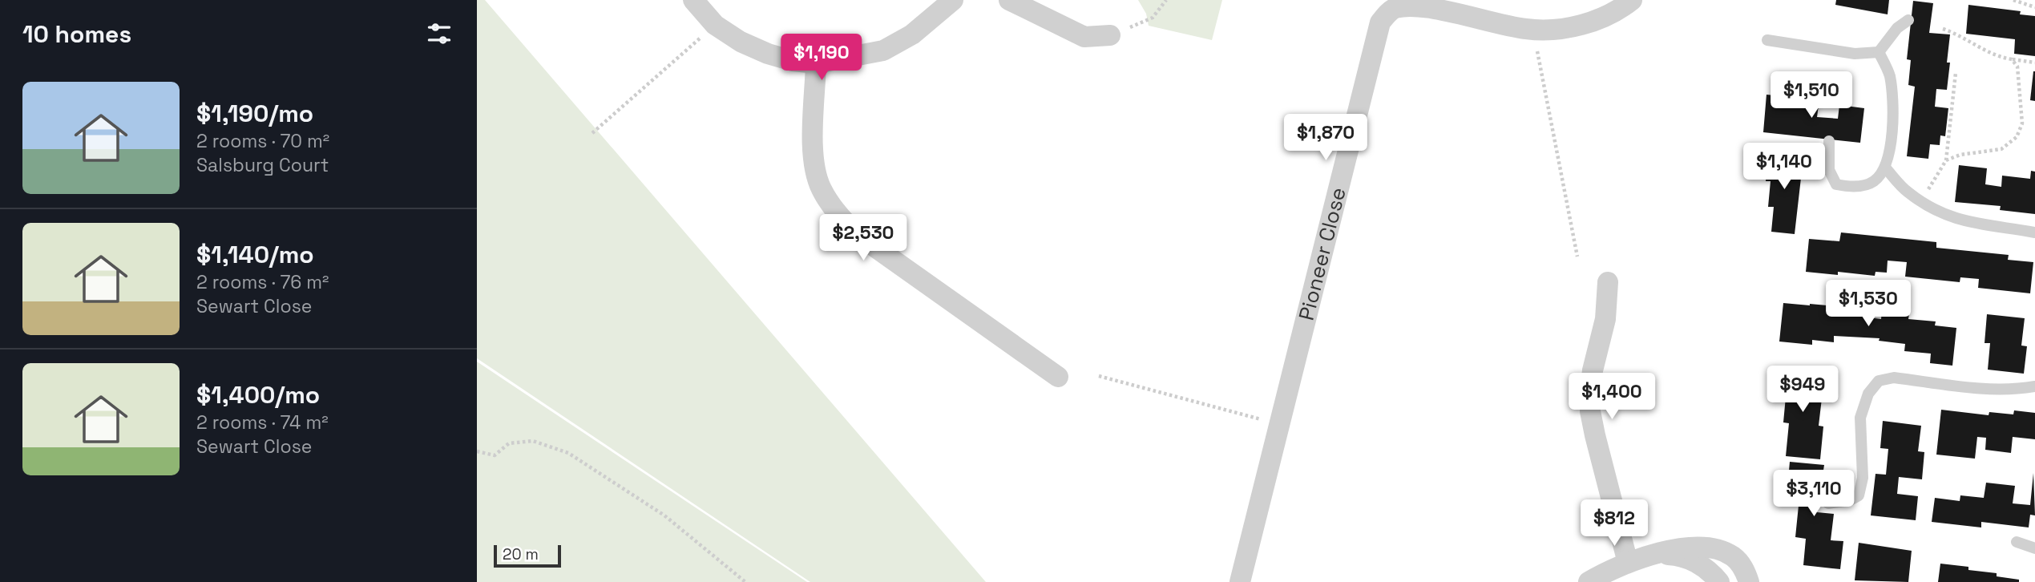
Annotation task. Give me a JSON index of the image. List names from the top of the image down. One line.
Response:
{"streets":{"street":["Pioneer Close"]},"scale_bar":"20 m","page":{"heading":"10 homes","price":["$1,190","$1,510","$1,870","$1,140","$2,530","$1,530","$949","$1,400","$3,110","$812"],"list":[{"name":"$1,190/mo","note":"2 rooms · 70 m² · Salsburg Court"},{"name":"$1,140/mo","note":"2 rooms · 76 m² · Sewart Close"},{"name":"$1,400/mo","note":"2 rooms · 74 m² · Sewart Close"}],"scale":"20 m"}}
